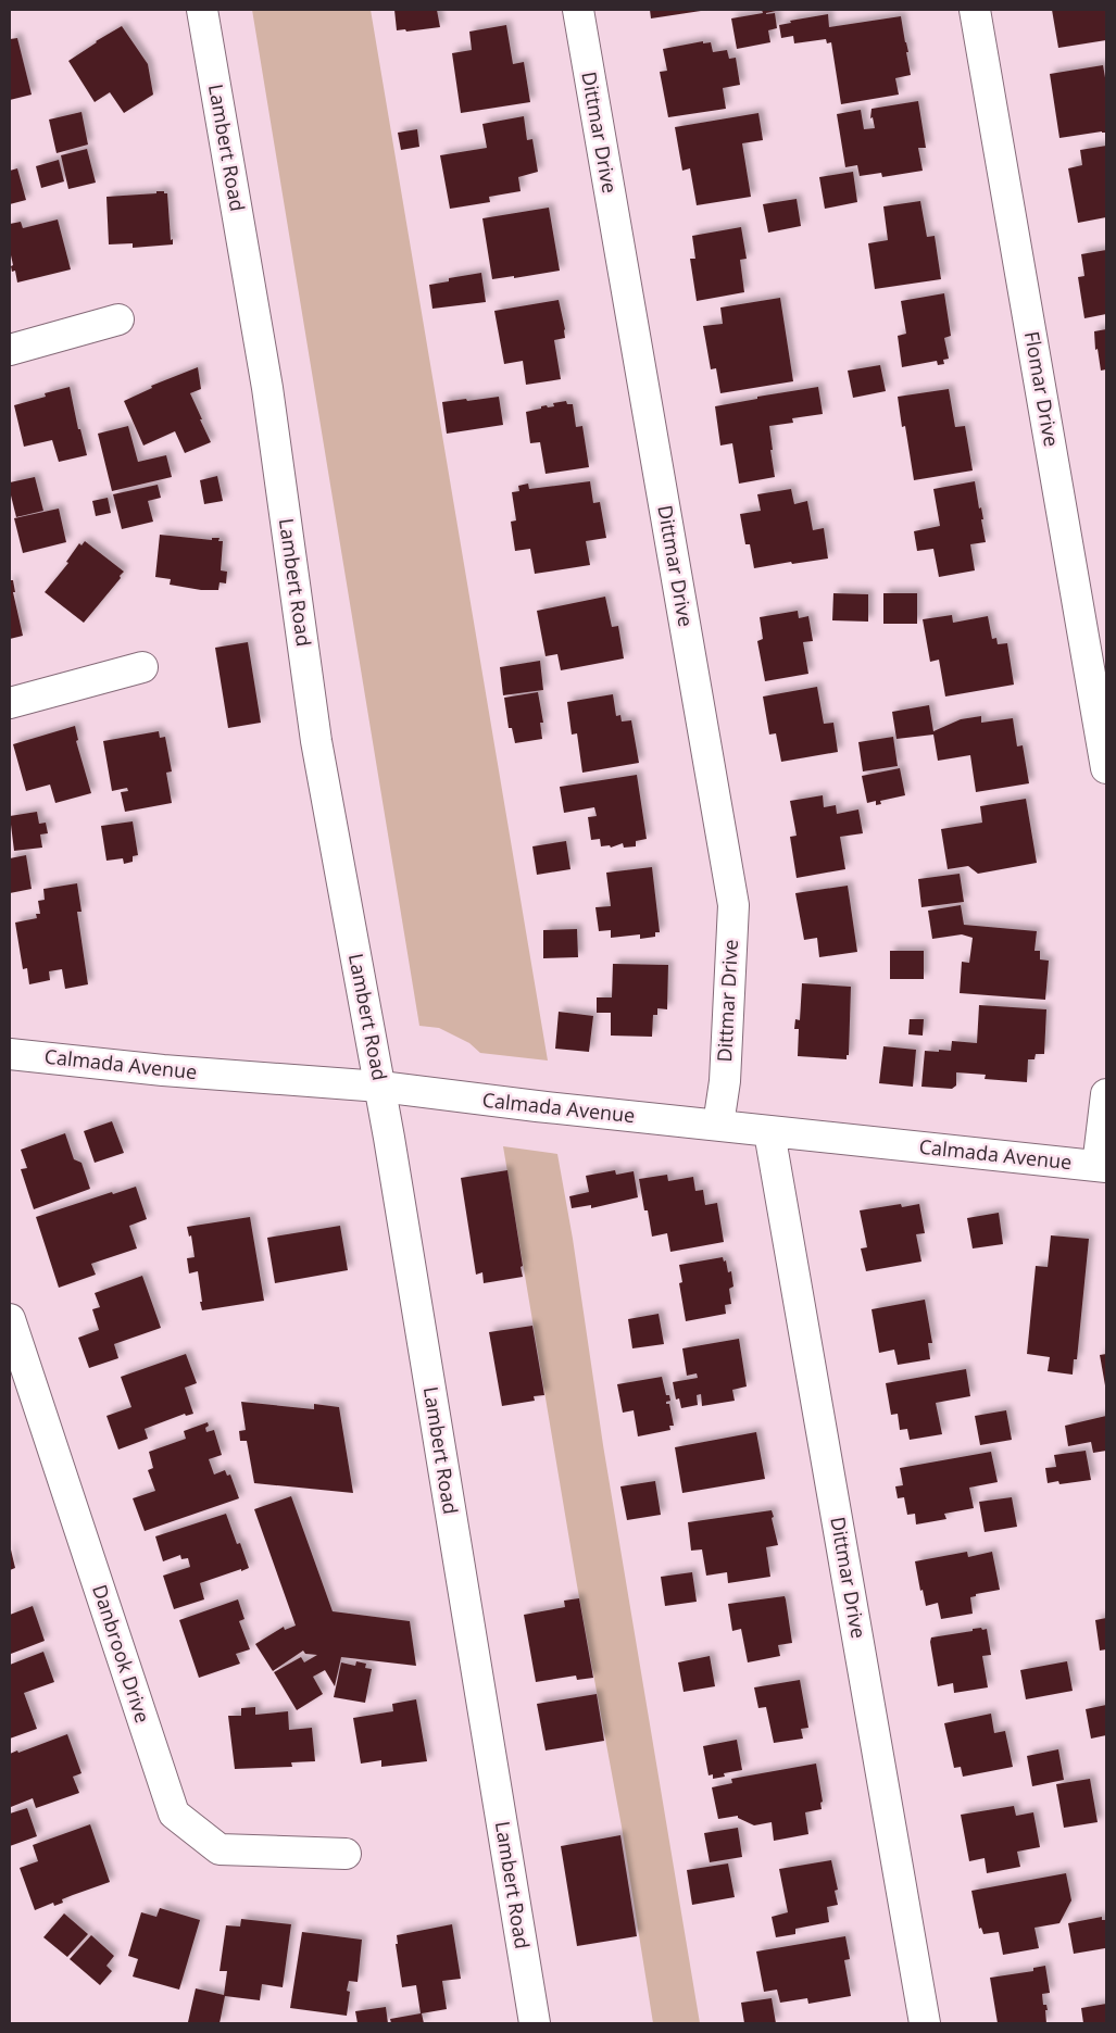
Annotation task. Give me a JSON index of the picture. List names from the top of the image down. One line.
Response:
{"streets":{"street":["Dittmar Drive","Lambert Road","Flomar Drive","Calmada Avenue","Danbrook Drive"]},"crossings":[["Dittmar Drive","Calmada Avenue"],["Lambert Road","Calmada Avenue"]]}
